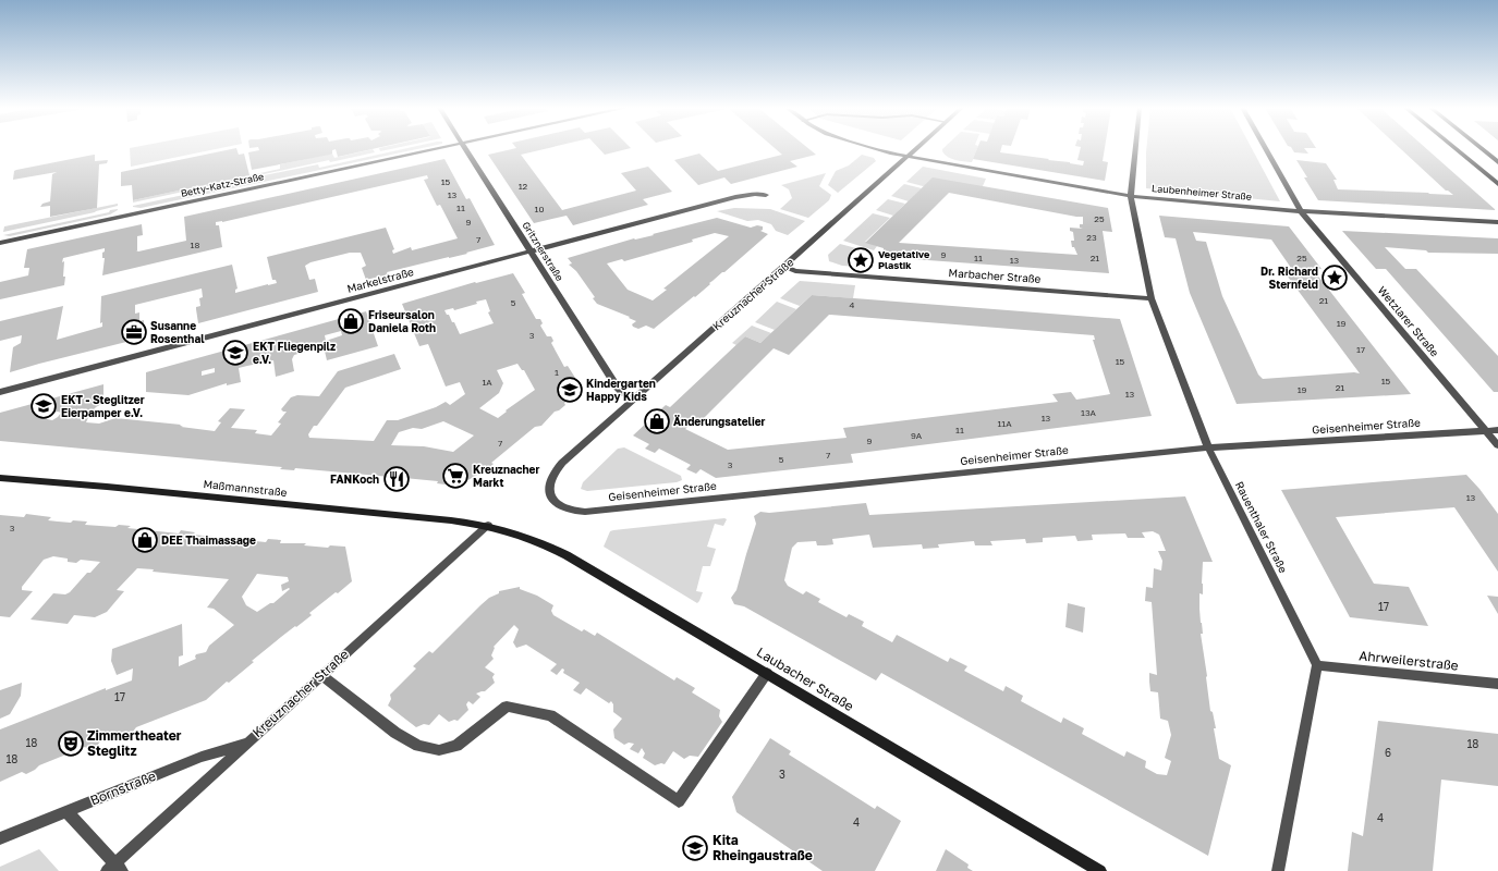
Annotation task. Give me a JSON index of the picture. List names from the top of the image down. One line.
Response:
{"streets":{"street":["Betty-Katz-Straße","Laubenheimer Straße","Gritznerstraße","Marbacher Straße","Markelstraße","Kreuznacher Straße","Wetzlarer Straße","Geisenheimer Straße","Maßmannstraße","Rauenthaler Straße","Ahrweilerstraße","Laubacher Straße","Bornstraße"]},"crossings":[["Laubenheimer Straße","Kreuznacher Straße"],["Laubenheimer Straße","Wetzlarer Straße"],["Laubenheimer Straße","Rauenthaler Straße"],["Gritznerstraße","Markelstraße"],["Gritznerstraße","Kreuznacher Straße"],["Marbacher Straße","Kreuznacher Straße"],["Marbacher Straße","Rauenthaler Straße"],["Kreuznacher Straße","Geisenheimer Straße"],["Kreuznacher Straße","Maßmannstraße"],["Kreuznacher Straße","Laubacher Straße"],["Kreuznacher Straße","Bornstraße"],["Wetzlarer Straße","Geisenheimer Straße"],["Geisenheimer Straße","Rauenthaler Straße"],["Maßmannstraße","Laubacher Straße"],["Rauenthaler Straße","Ahrweilerstraße"]],"places":{"place":["Vegetative Plastik","Dr. Richard Sternfeld"],"shop":["Friseursalon Daniela Roth","Änderungsatelier","DEE Thaimassage"],"office":["Susanne Rosenthal"],"school or university":["EKT Fliegenpilz e.V.","Kindergarten Happy Kids","EKT - Steglitzer Eierpamper e.V.","Kita Rheingaustraße"],"supermarket":["Kreuznacher Markt"],"restaurant":["FANKoch"],"theatre":["Zimmertheater Steglitz"]},"house_numbers":["15","12","13","11","10","25","9","23","7","18","9","11","21","25","13","21","5","4","19","3","17","15","1","15","1A","21","19","13","13A","13","11A","11","9A","9","7","7","5","3","13","3","17","17","18","18","6","18","3","4","4"]}
